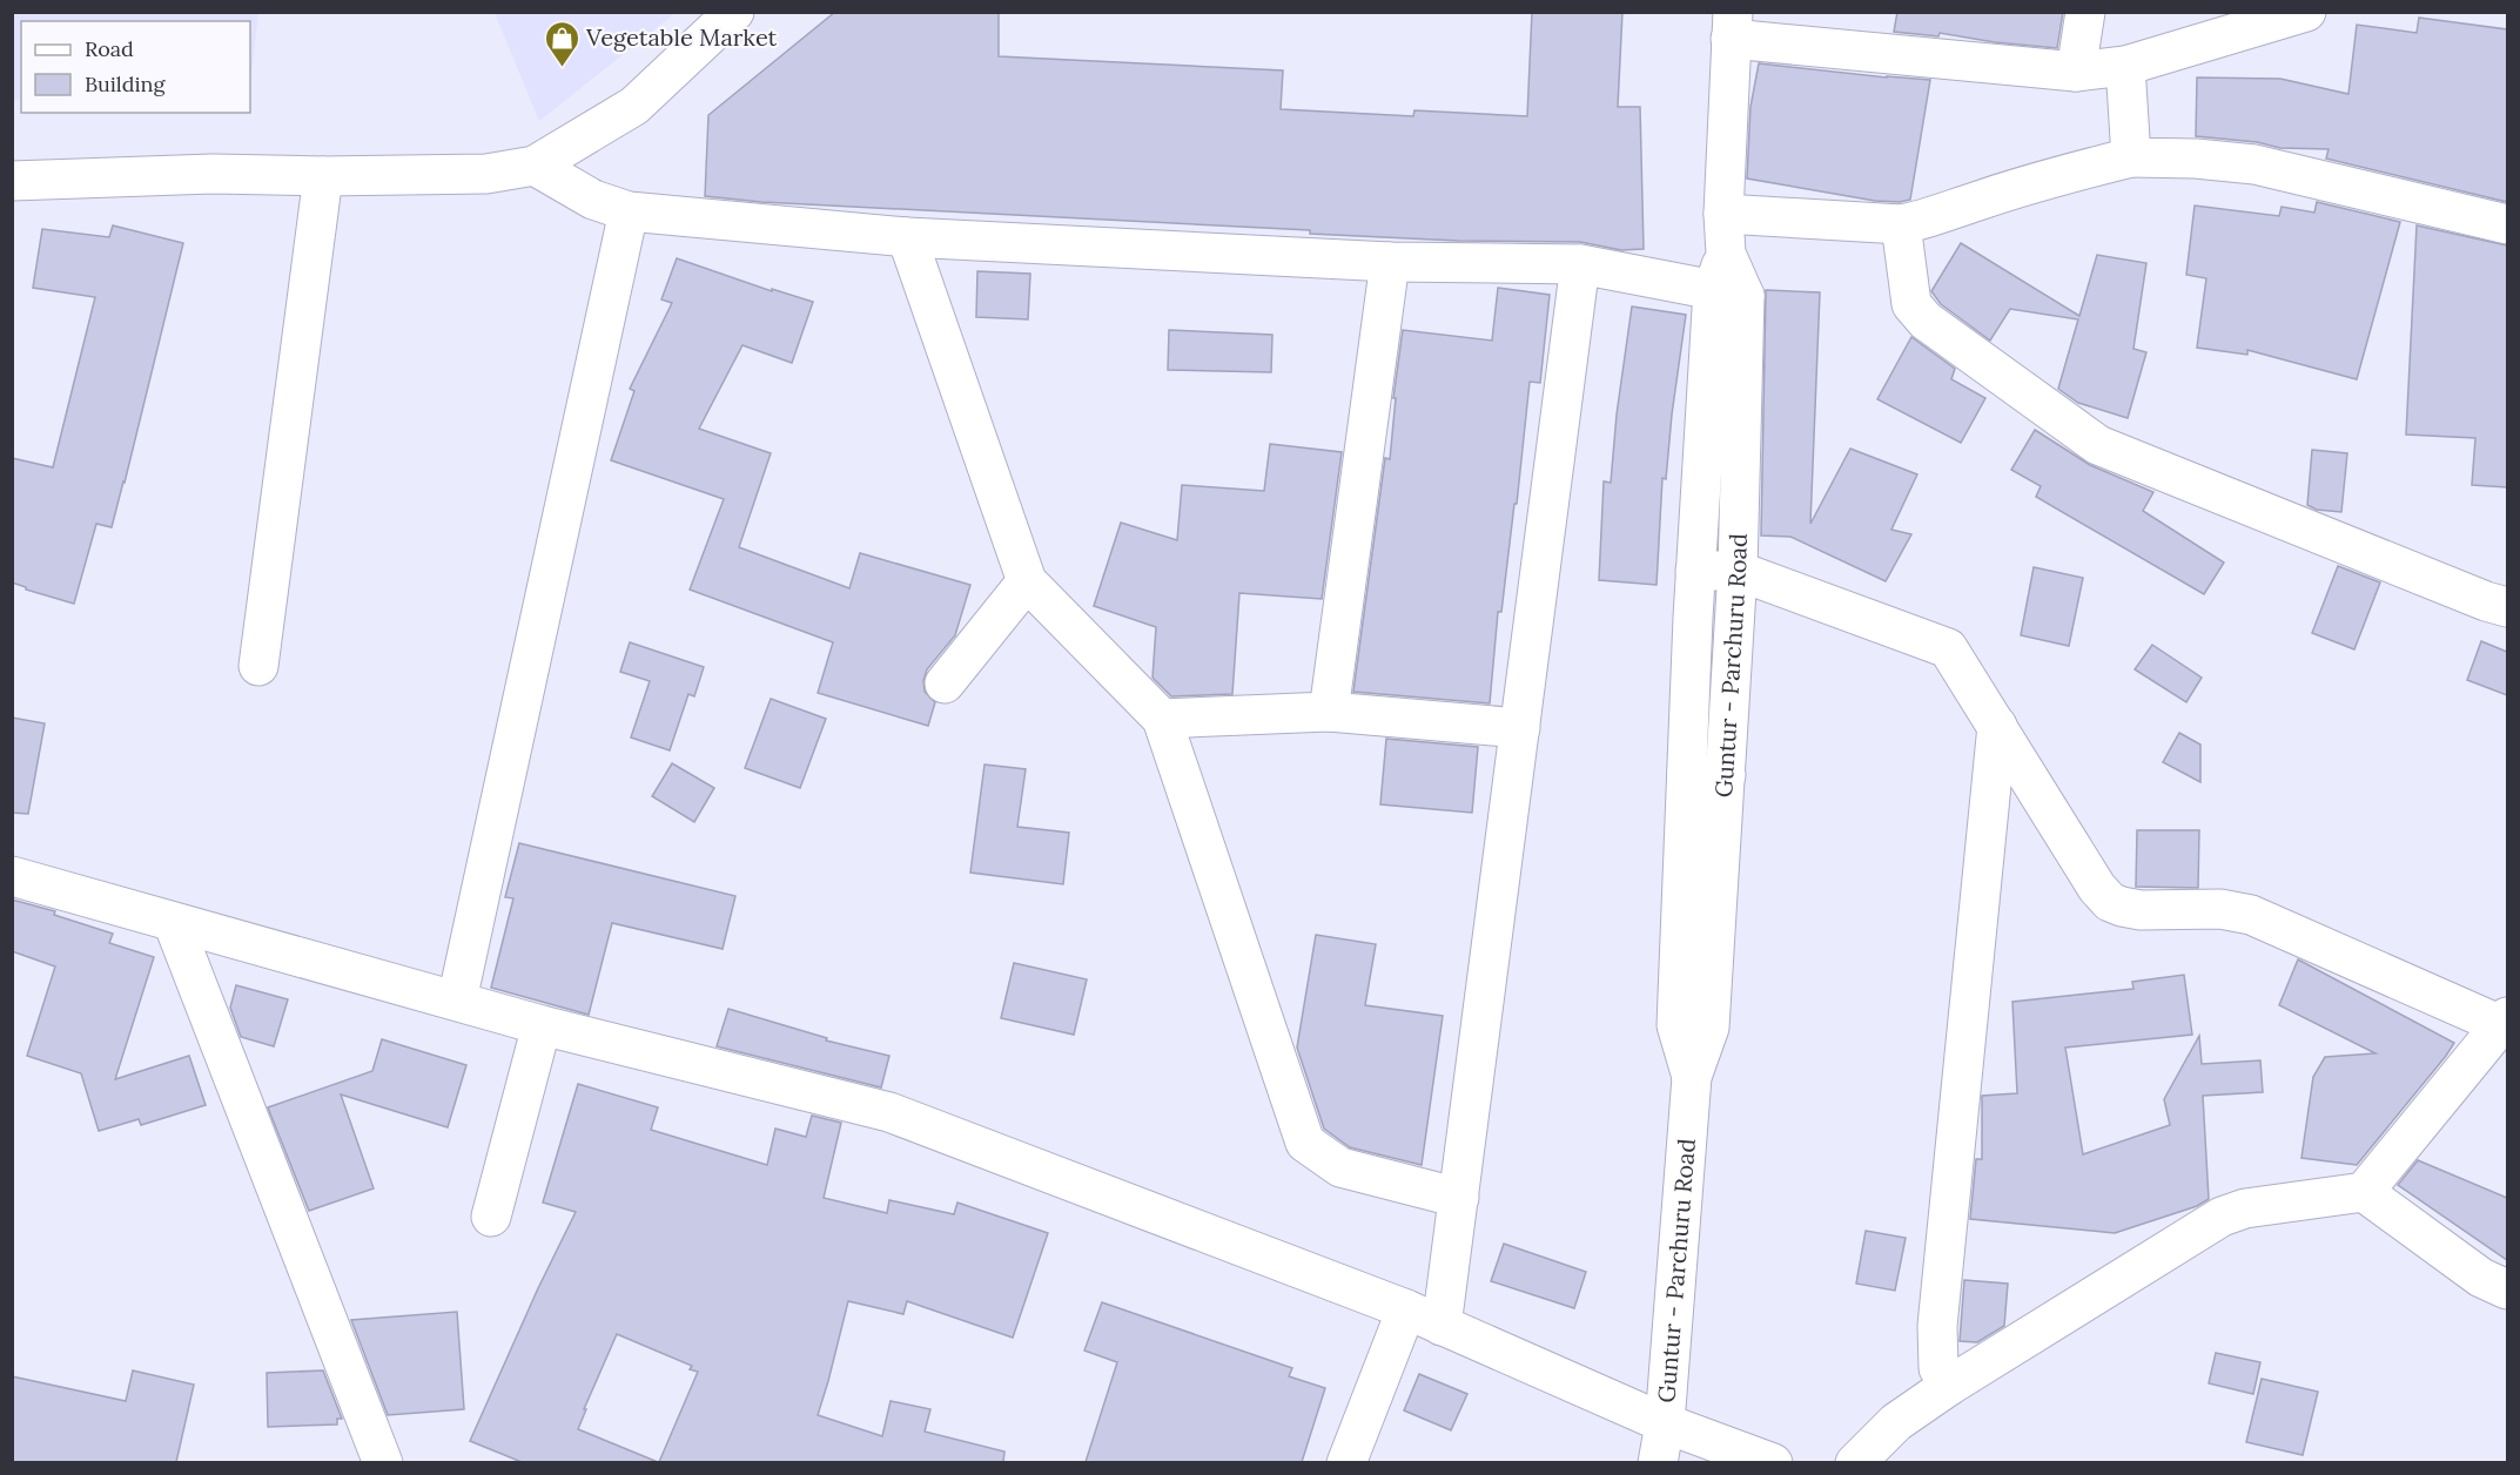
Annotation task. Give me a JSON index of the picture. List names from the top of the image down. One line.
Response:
{"streets":{"street":["Guntur - Parchuru Road"]},"places":{"shop":["Vegetable Market"]},"legend":["Road","Building"]}
